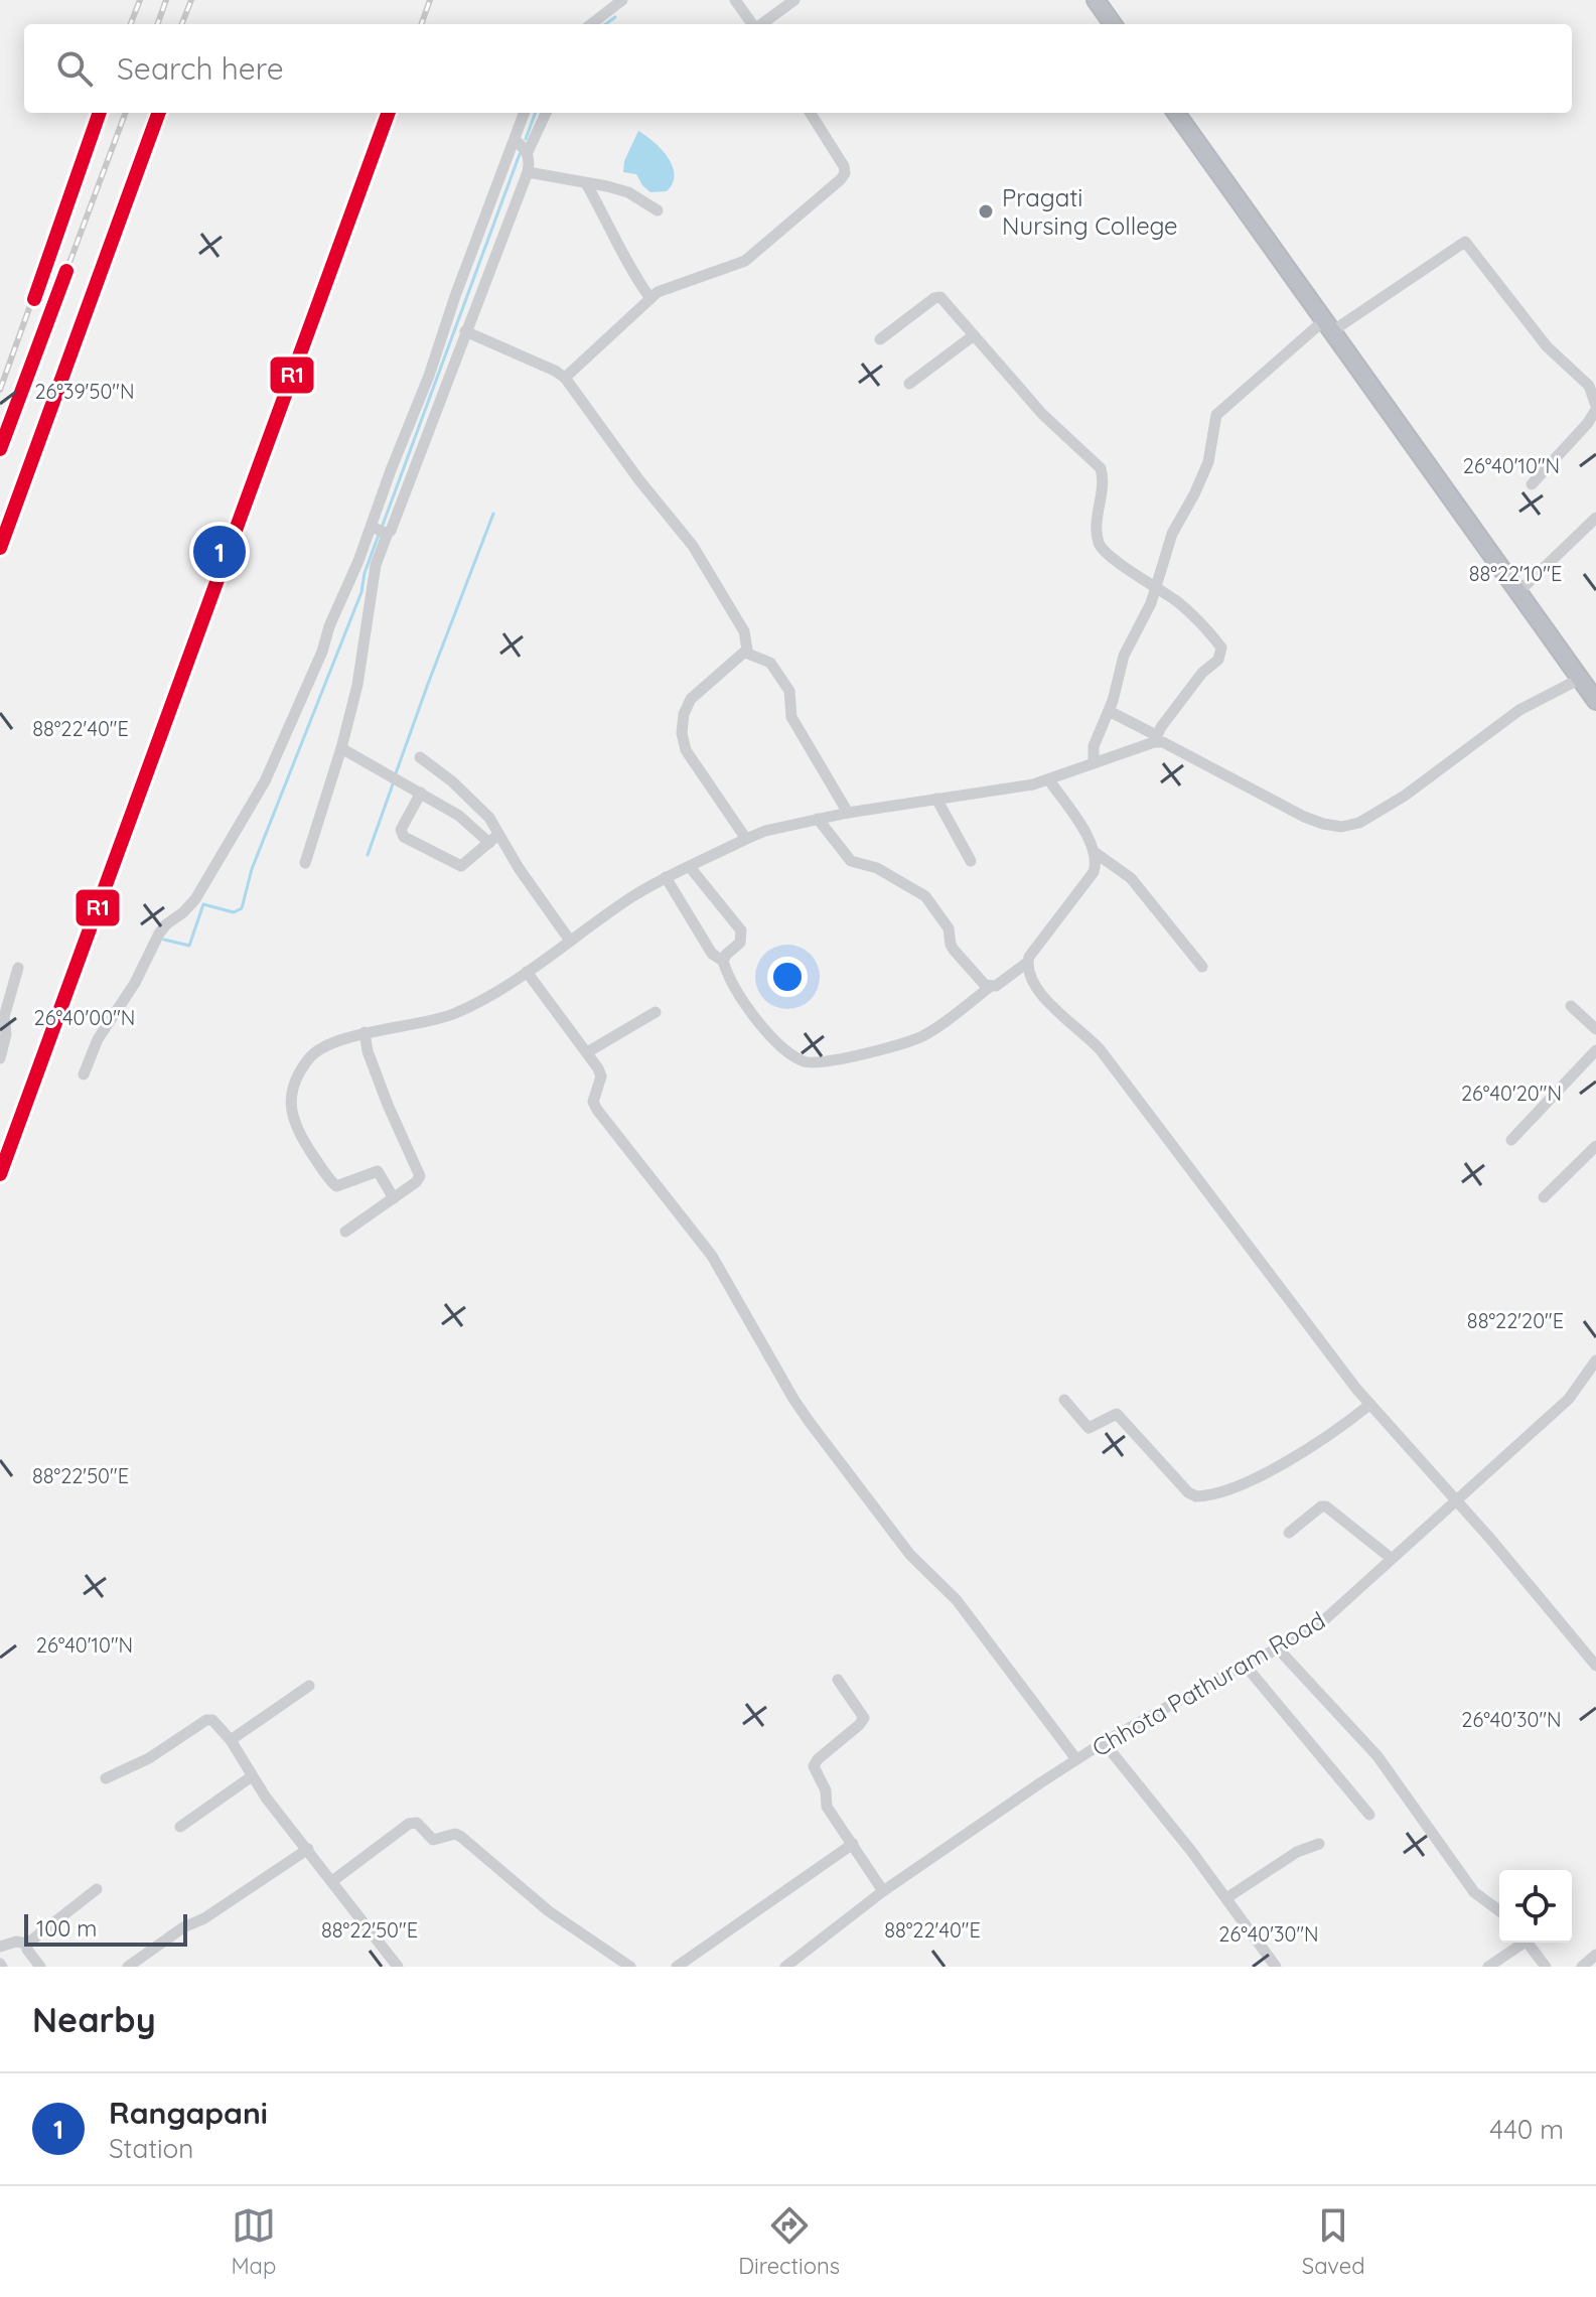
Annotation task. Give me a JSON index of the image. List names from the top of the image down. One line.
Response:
{"streets":{"street":["Chhota Pathuram Road"]},"places":["Pragati Nursing College"],"lines":["transit line R1"],"scale_bar":"100 m","page":{"search":"Search here","pins":"1","scale":"100 m","heading":"Nearby","list":[{"mark":"1","name":"Rangapani","note":"Station","value":"440 m"}],"nav":["Map","Directions","Saved"]},"coordinates":["26°39'50\"N","26°40'10\"N","88°22'10\"E","88°22'40\"E","26°40'00\"N","26°40'20\"N","88°22'20\"E","88°22'50\"E","26°40'30\"N"]}
